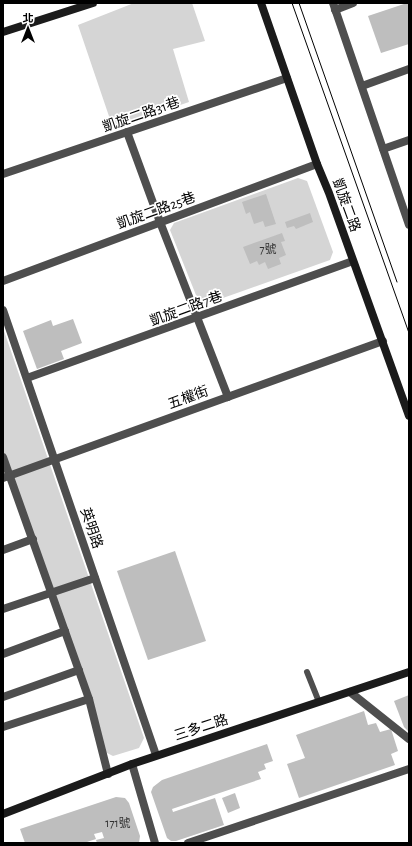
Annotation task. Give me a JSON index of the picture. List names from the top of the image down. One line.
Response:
{"streets":{"street":["凱旋二路31巷","凱旋二路","凱旋二路25巷","凱旋二路7巷","五權街","英明路","三多二路"]},"crossings":[["凱旋二路31巷","凱旋二路"],["凱旋二路","凱旋二路25巷"],["凱旋二路","凱旋二路7巷"],["凱旋二路","五權街"],["凱旋二路7巷","英明路"],["五權街","英明路"],["英明路","三多二路"]],"house_numbers":["7號","171號"],"north":"top"}
